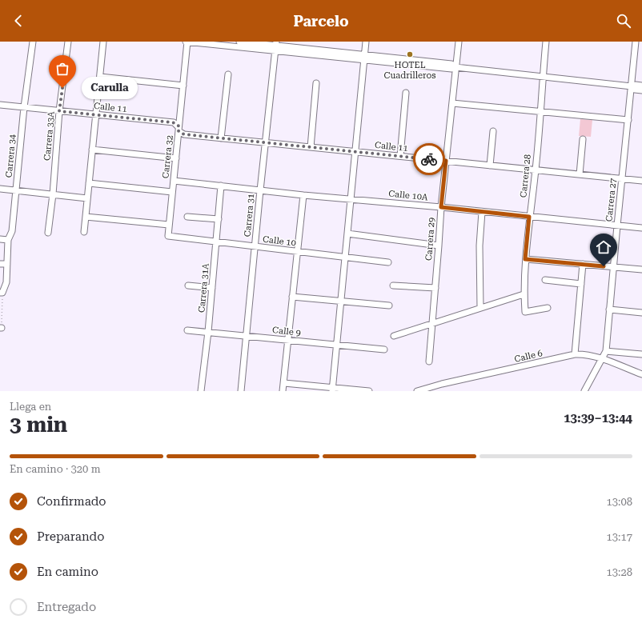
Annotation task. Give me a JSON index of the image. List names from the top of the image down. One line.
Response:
{"streets":{"street":["Calle 11","Carrera 33A","Carrera 34","Carrera 32","Carrera 28","Calle 10A","Carrera 27","Carrera 31","Carrera 29","Calle 10","Carrera 31A","Calle 9","Calle 6"]},"crossings":[["Calle 11","Carrera 33A"],["Calle 11","Carrera 34"],["Calle 11","Carrera 32"],["Calle 11","Carrera 28"],["Calle 11","Carrera 27"],["Calle 11","Carrera 31"],["Calle 11","Carrera 29"],["Carrera 32","Calle 10A"],["Carrera 32","Calle 10"],["Carrera 28","Calle 10A"],["Calle 10A","Carrera 27"],["Calle 10A","Carrera 31"],["Calle 10A","Carrera 29"],["Calle 10A","Carrera 31A"],["Carrera 27","Calle 6"],["Carrera 31","Calle 10"],["Carrera 31","Calle 9"],["Calle 10","Carrera 31A"],["Carrera 31A","Calle 9"]],"places":["HOTEL Cuadrilleros","Carulla"],"page":{"header":"Parcelo","bubble":"Carulla","heading":["3 min","Llega en","13:39–13:44"],"bar":"En camino · 320 m","list":[["Confirmado","13:08"],["Preparando","13:17"],["En camino","13:28"],"Entregado"]}}
